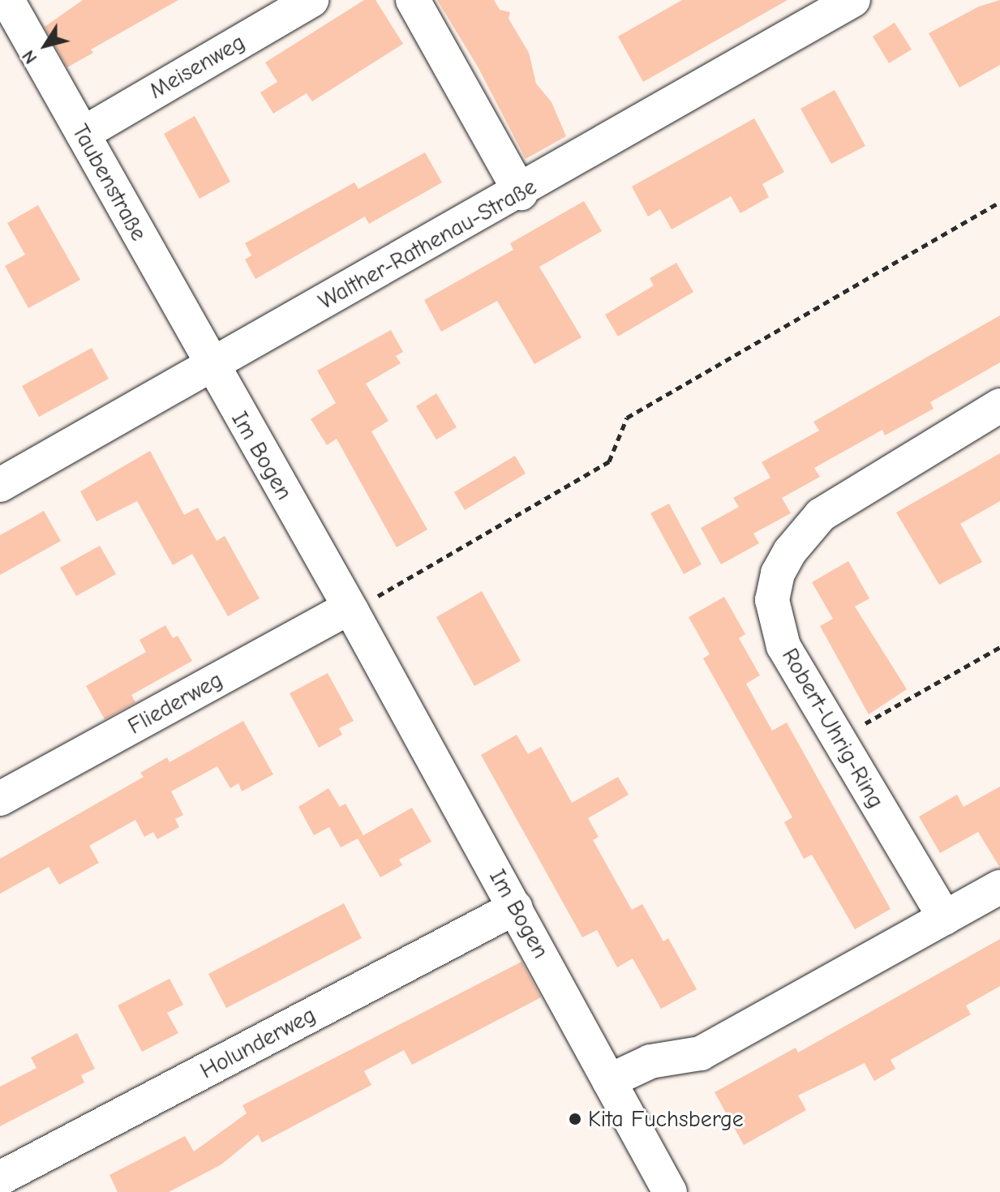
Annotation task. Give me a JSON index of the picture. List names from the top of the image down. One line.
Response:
{"streets":{"street":["Meisenweg","Taubenstraße","Walther-Rathenau-Straße","Im Bogen","Fliederweg","Robert-Uhrig-Ring","Holunderweg"]},"crossings":[["Meisenweg","Taubenstraße"],["Taubenstraße","Walther-Rathenau-Straße"],["Taubenstraße","Im Bogen"],["Walther-Rathenau-Straße","Im Bogen"],["Im Bogen","Fliederweg"],["Im Bogen","Holunderweg"]],"places":["Kita Fuchsberge"],"north":"bottom left"}
